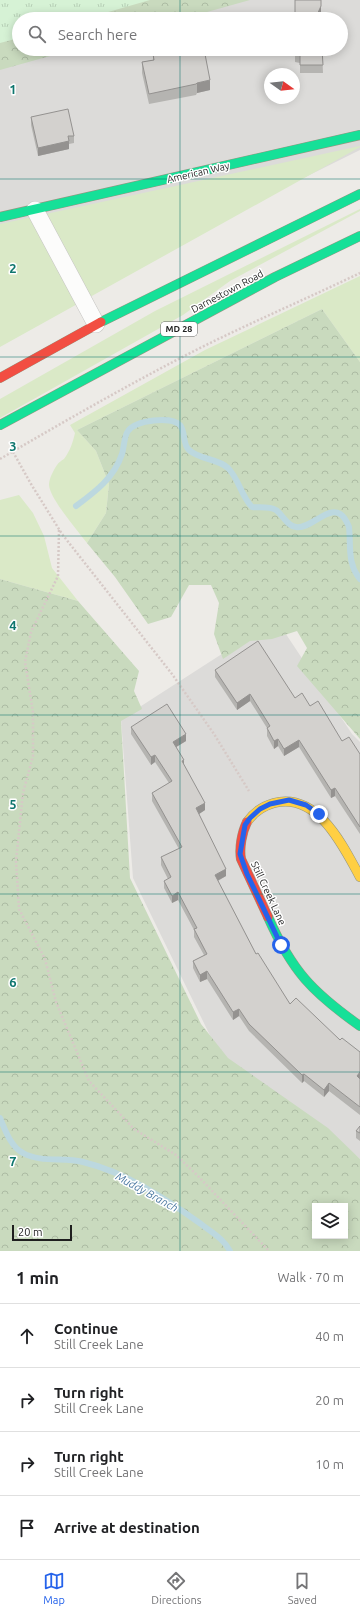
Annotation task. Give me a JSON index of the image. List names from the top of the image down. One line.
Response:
{"streets":{"main road":["American Way","Darnestown Road","MD 28","Still Creek Lane"]},"water":["Muddy Branch"],"scale_bar":"20 m","north":"right","page":{"search":"Search here","scale":"20 m","heading":["1 min","Walk · 70 m"],"list":[["Continue","Still Creek Lane","40 m"],["Turn right","Still Creek Lane","20 m"],["Turn right","Still Creek Lane","10 m"],"Arrive at destination"],"nav":["Map","Directions","Saved"]},"grid":{"rows":["1","2","3","4","5","6","7"]}}
